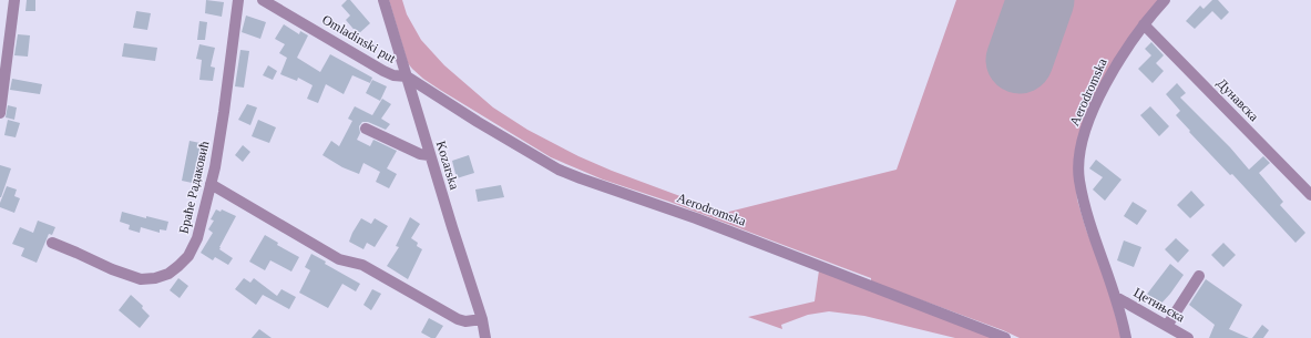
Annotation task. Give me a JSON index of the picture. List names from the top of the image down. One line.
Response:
{"streets":{"street":["Omladinski put","Aerodromska","Дунавска","Kozarska","Браће Радаковић","Цетињска"]},"crossings":[["Omladinski put","Aerodromska"],["Omladinski put","Kozarska"],["Aerodromska","Дунавска"],["Aerodromska","Цетињска"]]}
